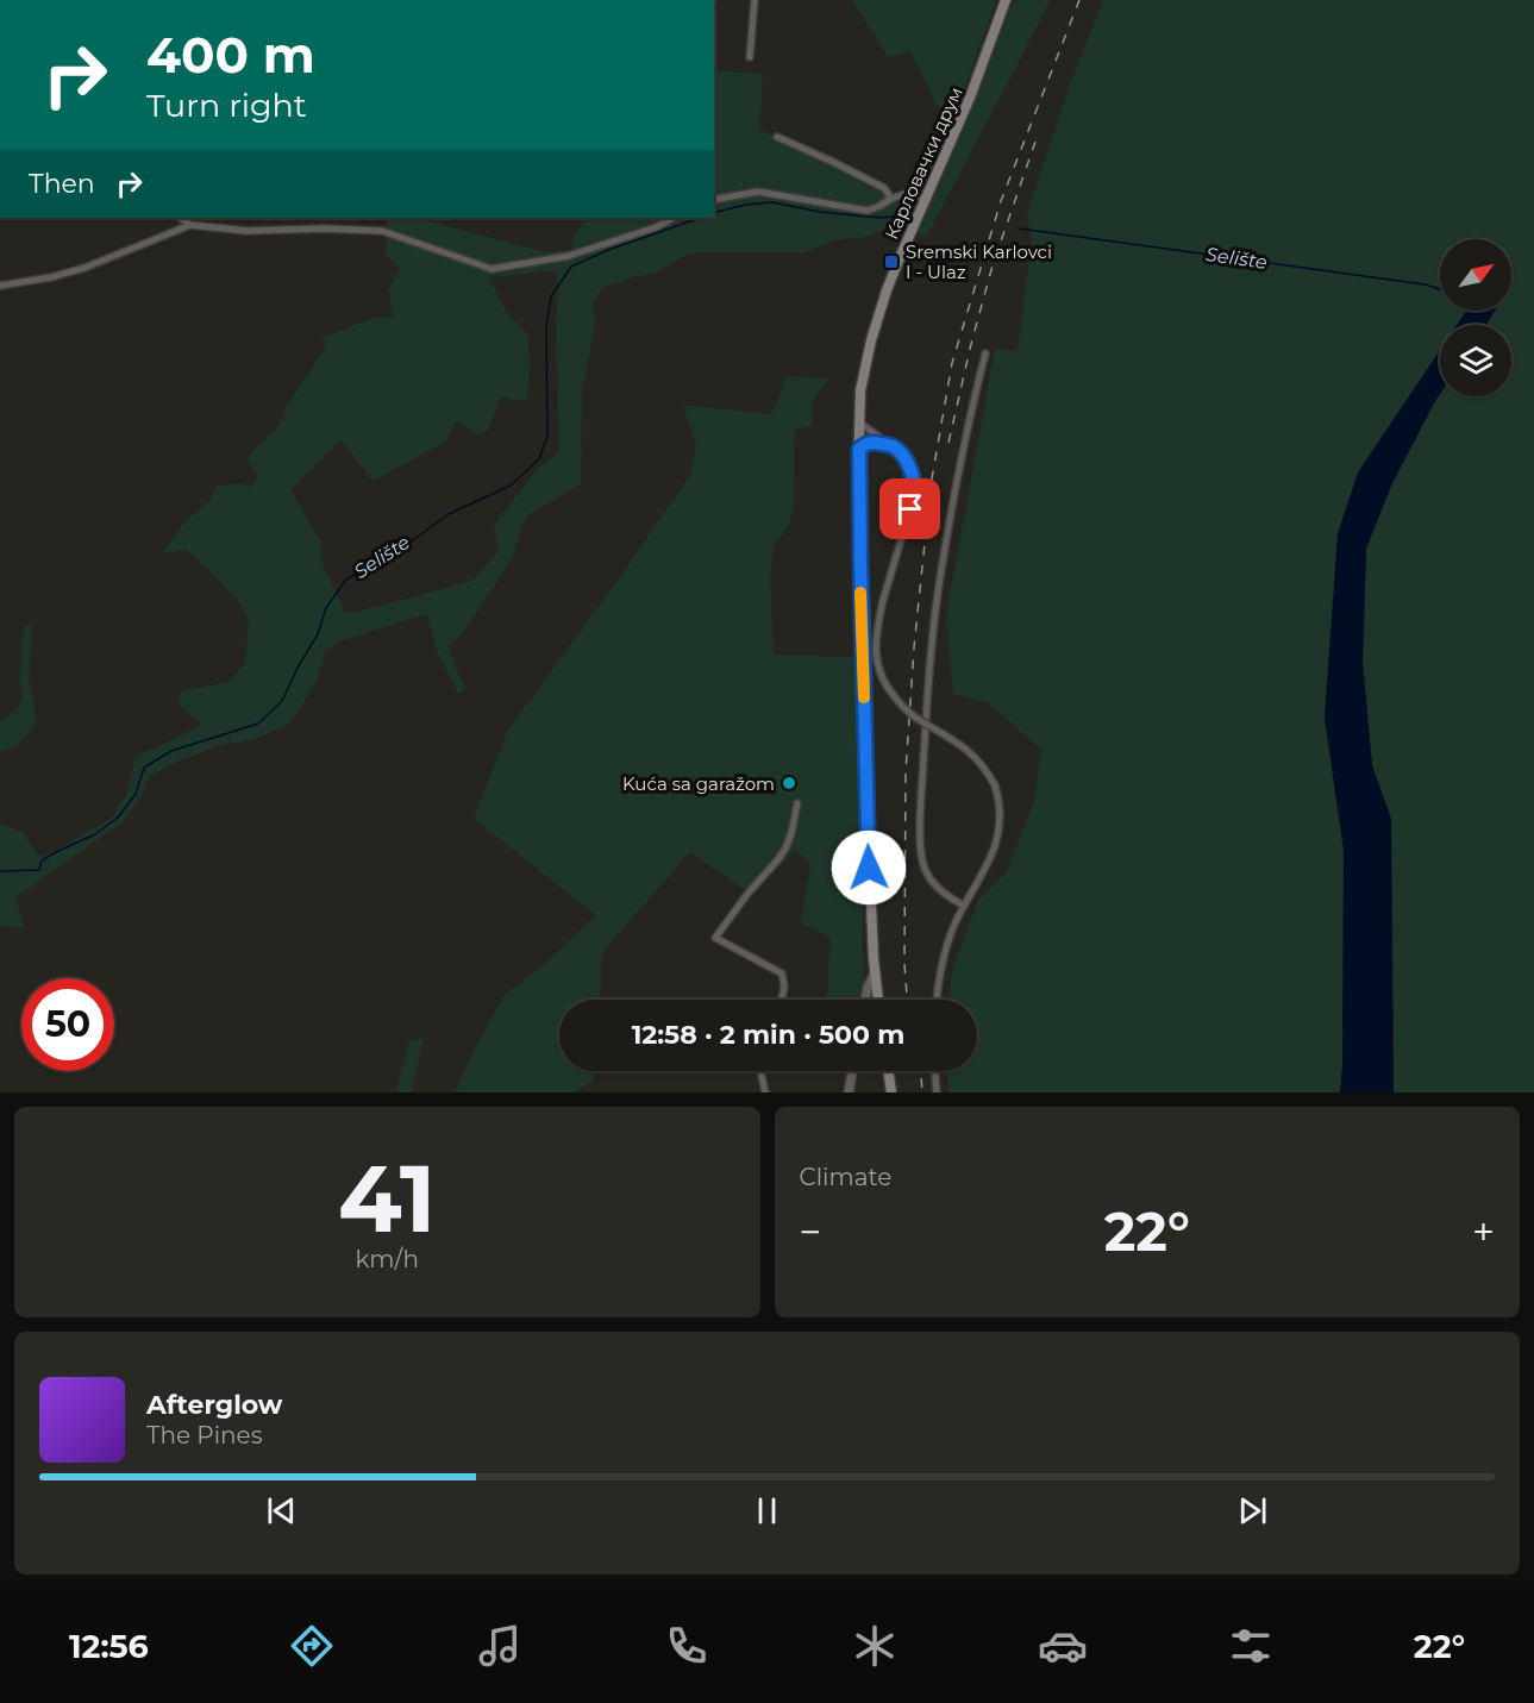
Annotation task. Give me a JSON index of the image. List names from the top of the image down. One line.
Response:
{"streets":{"main road":["Карловачки друм"]},"water":["Selište"],"places":{"transit":["Sremski Karlovci I - Ulaz"],"other":["Kuća sa garažom"]},"north":"top right","page":{"turn":["400 m","Turn right"],"then":"Then","limit":"50","trip":"12:58 · 2 min · 500 m","tile":[["41","km/h"],"Climate"],"heat":["−","22°","+"],"song":["Afterglow","The Pines"],"tabs":["12:56","22°"]}}
